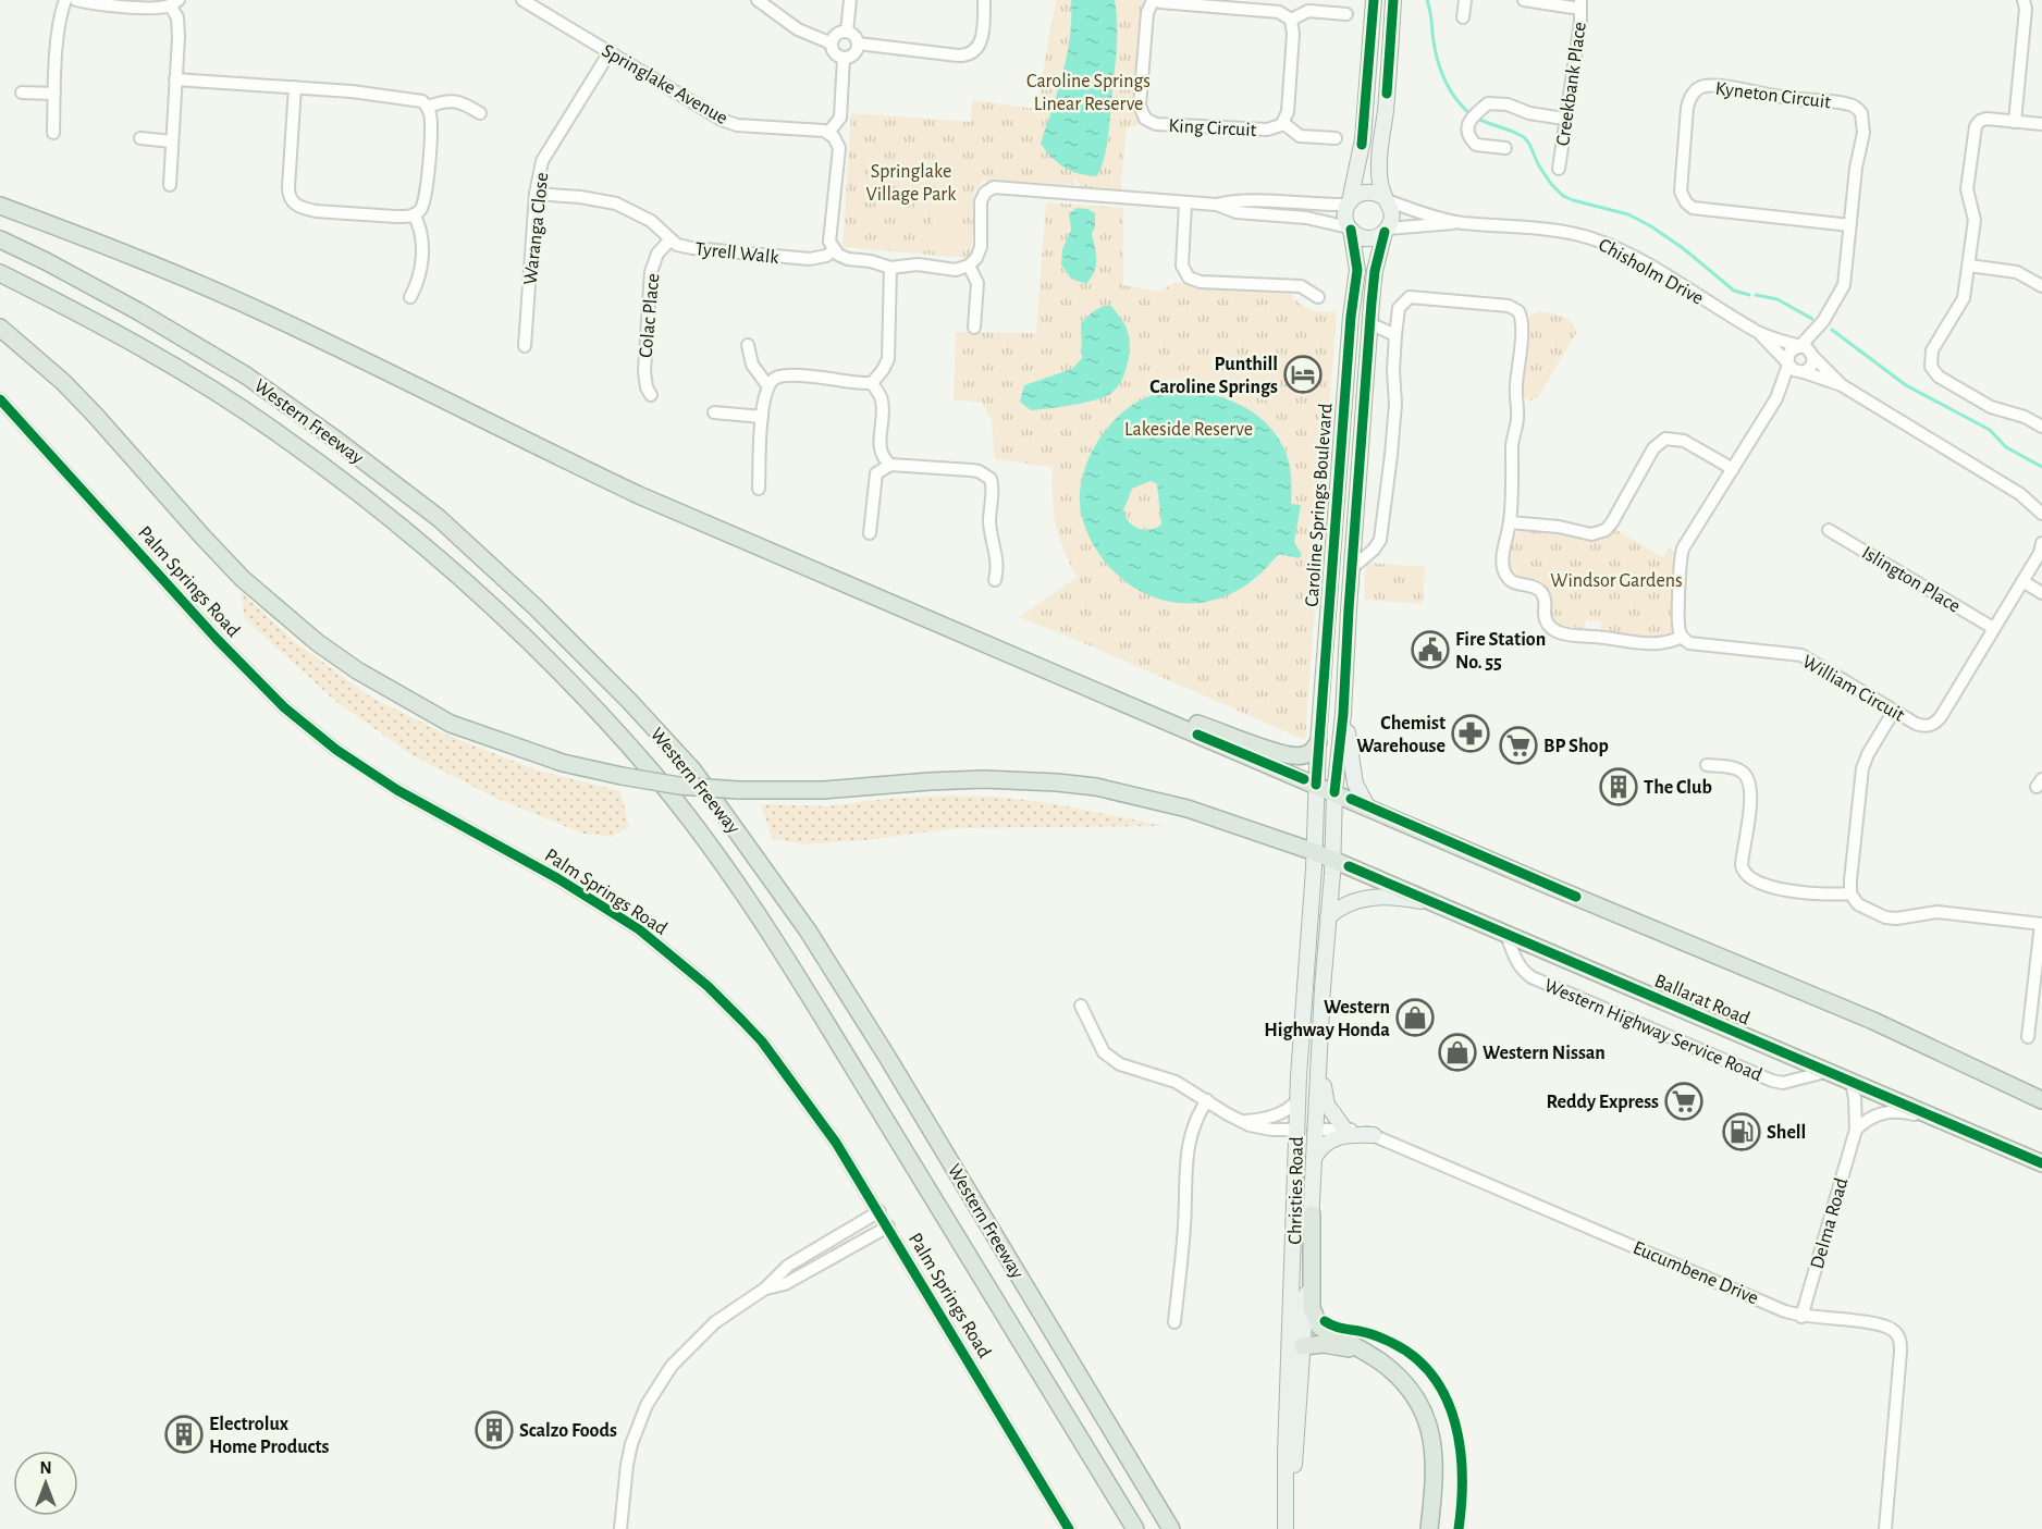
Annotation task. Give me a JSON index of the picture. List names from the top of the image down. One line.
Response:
{"streets":{"highway":["Western Freeway","Ballarat Road"],"main road":["Caroline Springs Boulevard","Christies Road"],"street":["Springlake Avenue","Creekbank Place","Kyneton Circuit","King Circuit","Waranga Close","Tyrell Walk","Chisholm Drive","Colac Place","Islington Place","Palm Springs Road","William Circuit","Western Highway Service Road","Delma Road","Eucumbene Drive"]},"crossings":[["Springlake Avenue","Waranga Close"],["Kyneton Circuit","Chisholm Drive"],["Waranga Close","Tyrell Walk"],["Tyrell Walk","Colac Place"],["Chisholm Drive","Caroline Springs Boulevard"],["Caroline Springs Boulevard","Ballarat Road"],["Caroline Springs Boulevard","Christies Road"],["Islington Place","William Circuit"],["Ballarat Road","Western Highway Service Road"],["Ballarat Road","Christies Road"],["Ballarat Road","Delma Road"],["Christies Road","Eucumbene Drive"],["Delma Road","Eucumbene Drive"]],"parks":["Caroline Springs Linear Reserve","Springlake Village Park","Lakeside Reserve","Windsor Gardens"],"places":{"hotel":["Punthill Caroline Springs"],"public building":["Fire Station No. 55"],"pharmacy":["Chemist Warehouse"],"supermarket":["BP Shop","Reddy Express"],"building":["The Club","Scalzo Foods","Electrolux Home Products"],"shop":["Western Highway Honda","Western Nissan"],"fuel station":["Shell"]},"north":"top"}
